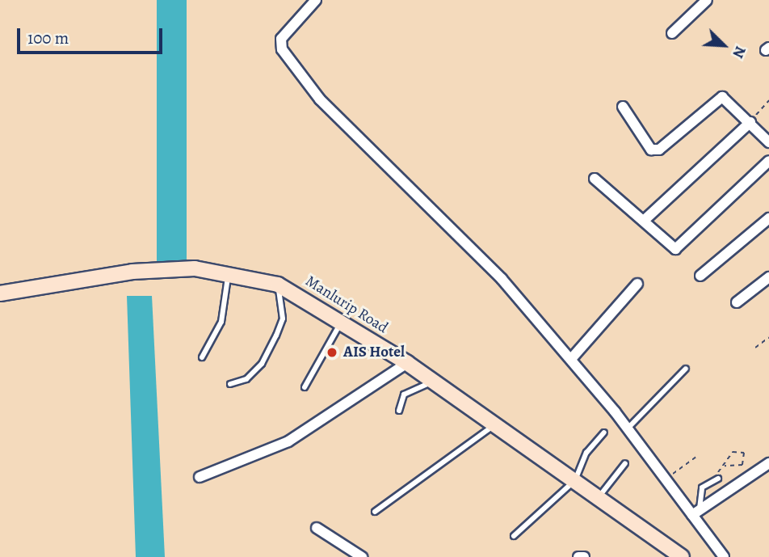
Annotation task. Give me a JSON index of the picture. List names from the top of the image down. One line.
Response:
{"streets":{"main road":["Manlurip Road"]},"places":["AIS Hotel"],"scale_bar":"100 m","north":"bottom right"}
